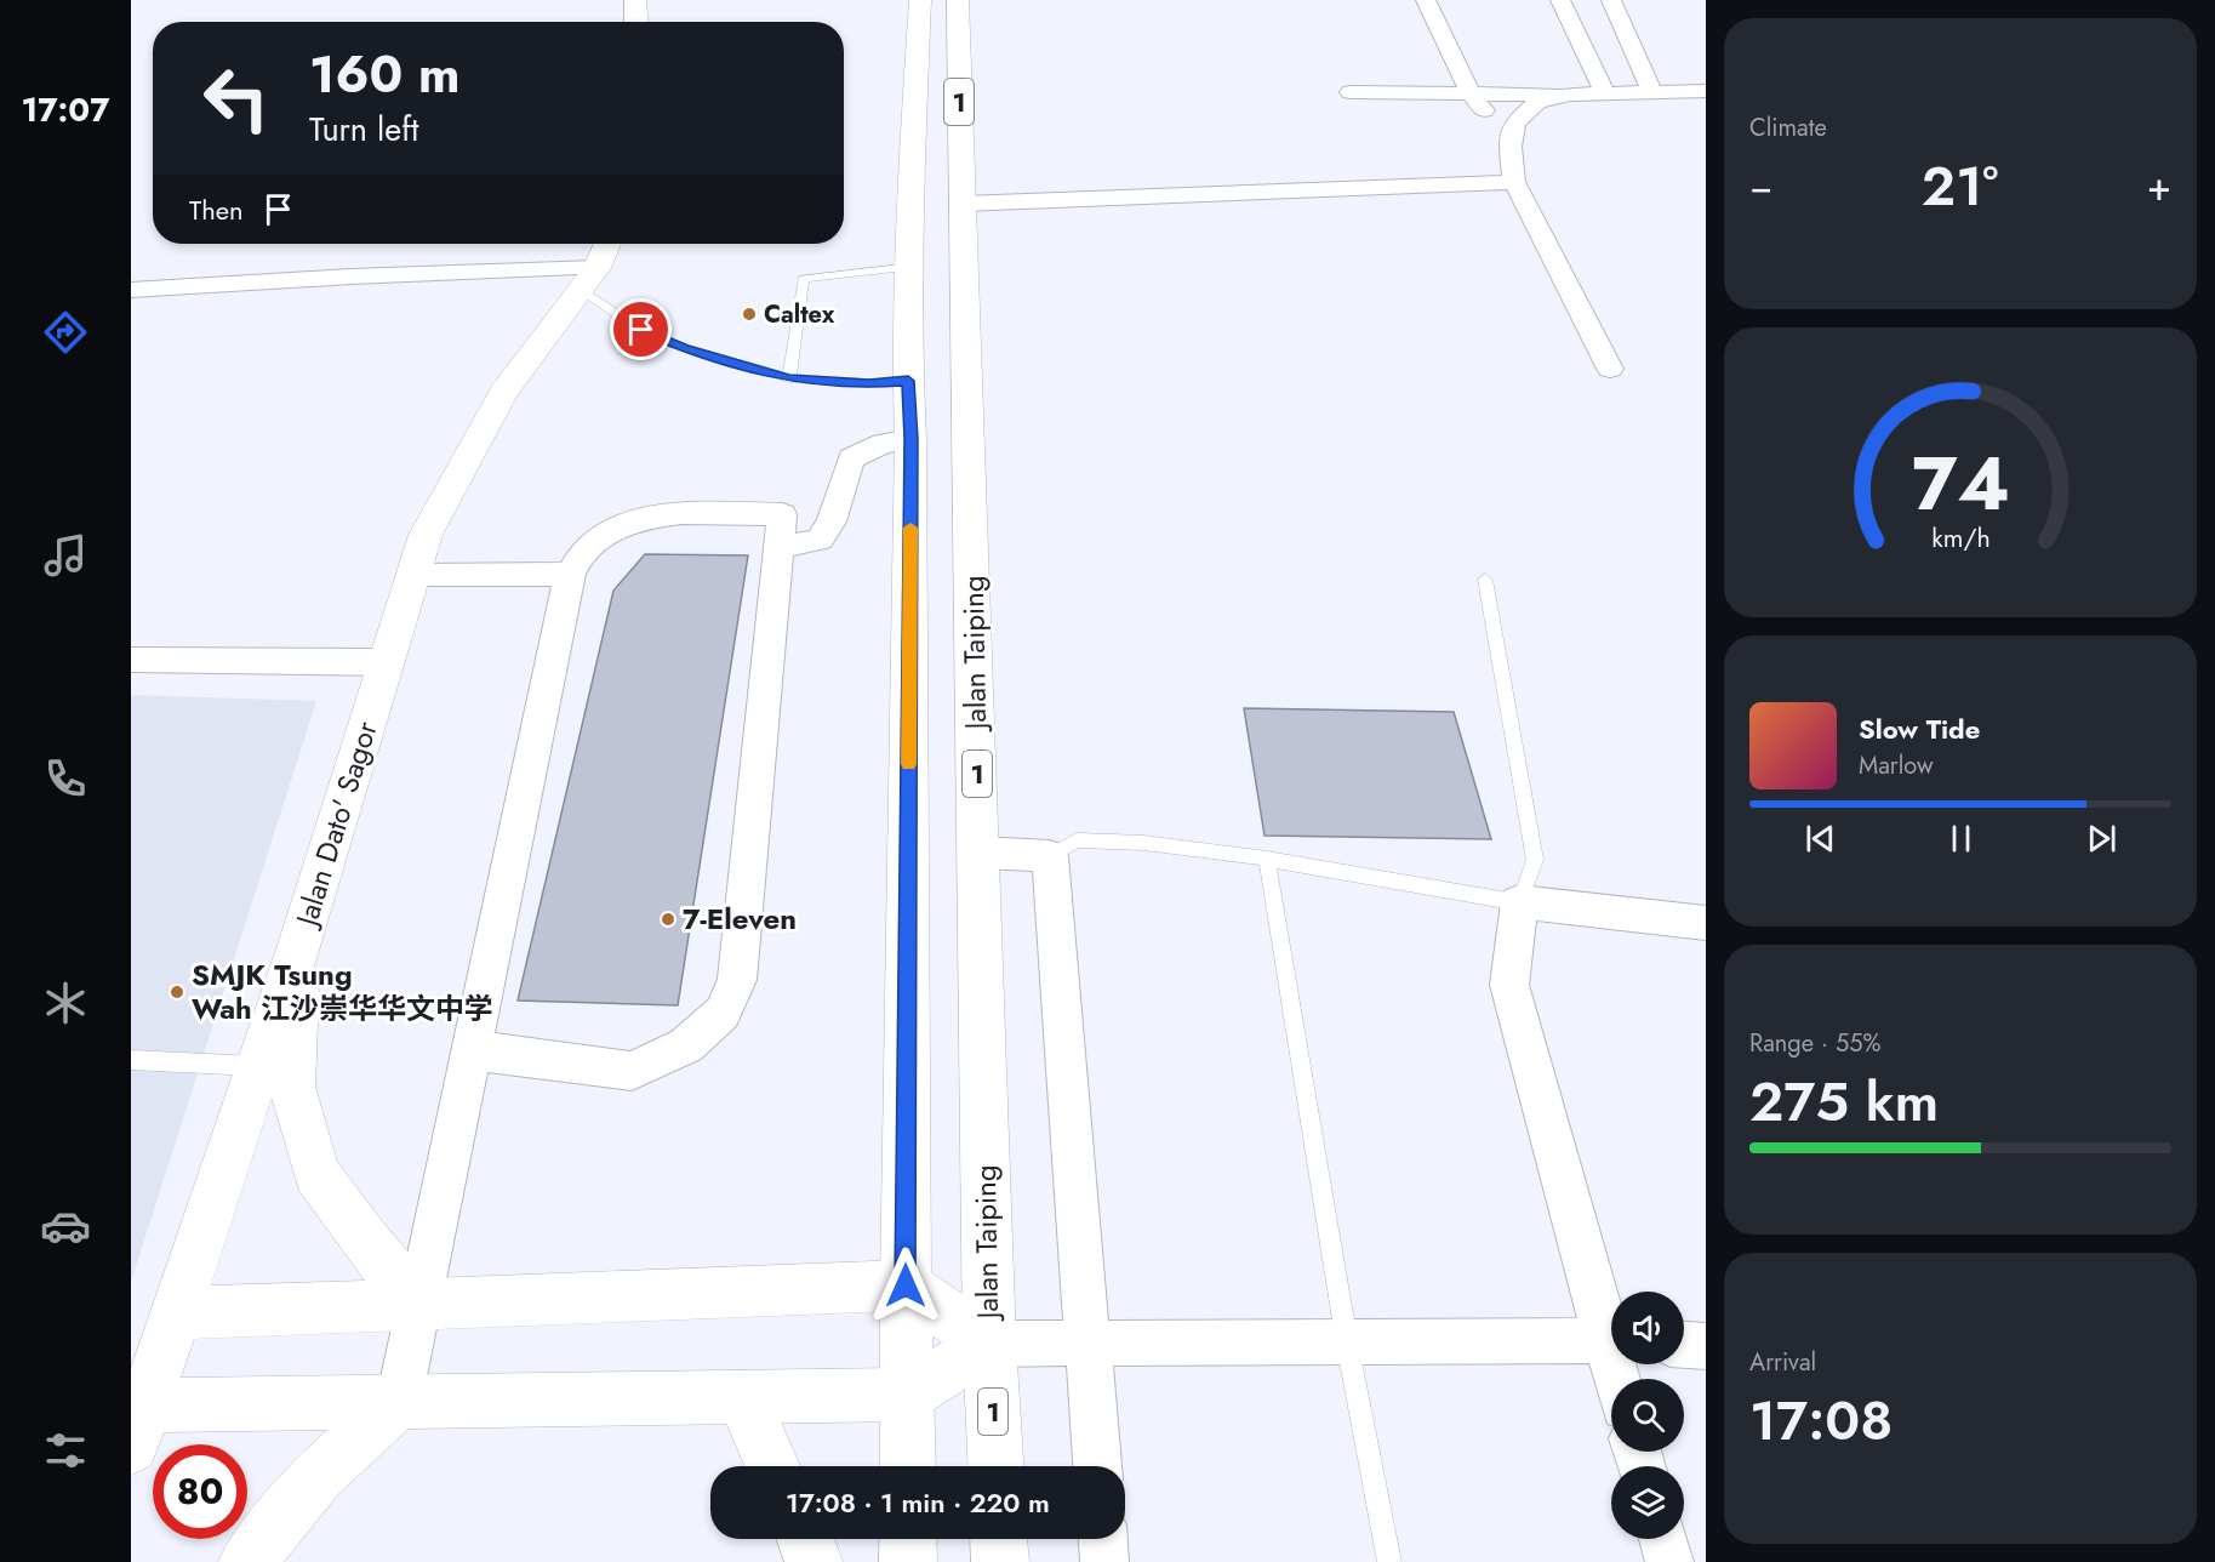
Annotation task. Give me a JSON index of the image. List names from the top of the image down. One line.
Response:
{"streets":{"main road":["1","Jalan Taiping","Jalan Dato' Sagor"]},"places":["Caltex","7-Eleven","SMJK Tsung Wah 江沙崇华华文中学"],"page":{"tabs":"17:07","tile":["Climate",["Range · 55%","275 km"],["Arrival","17:08"]],"turn":["160 m","Turn left"],"heat":["−","21°","+"],"then":"Then","song":["Slow Tide","Marlow"],"limit":"80","trip":"17:08 · 1 min · 220 m","gauge":["74","km/h"]}}
